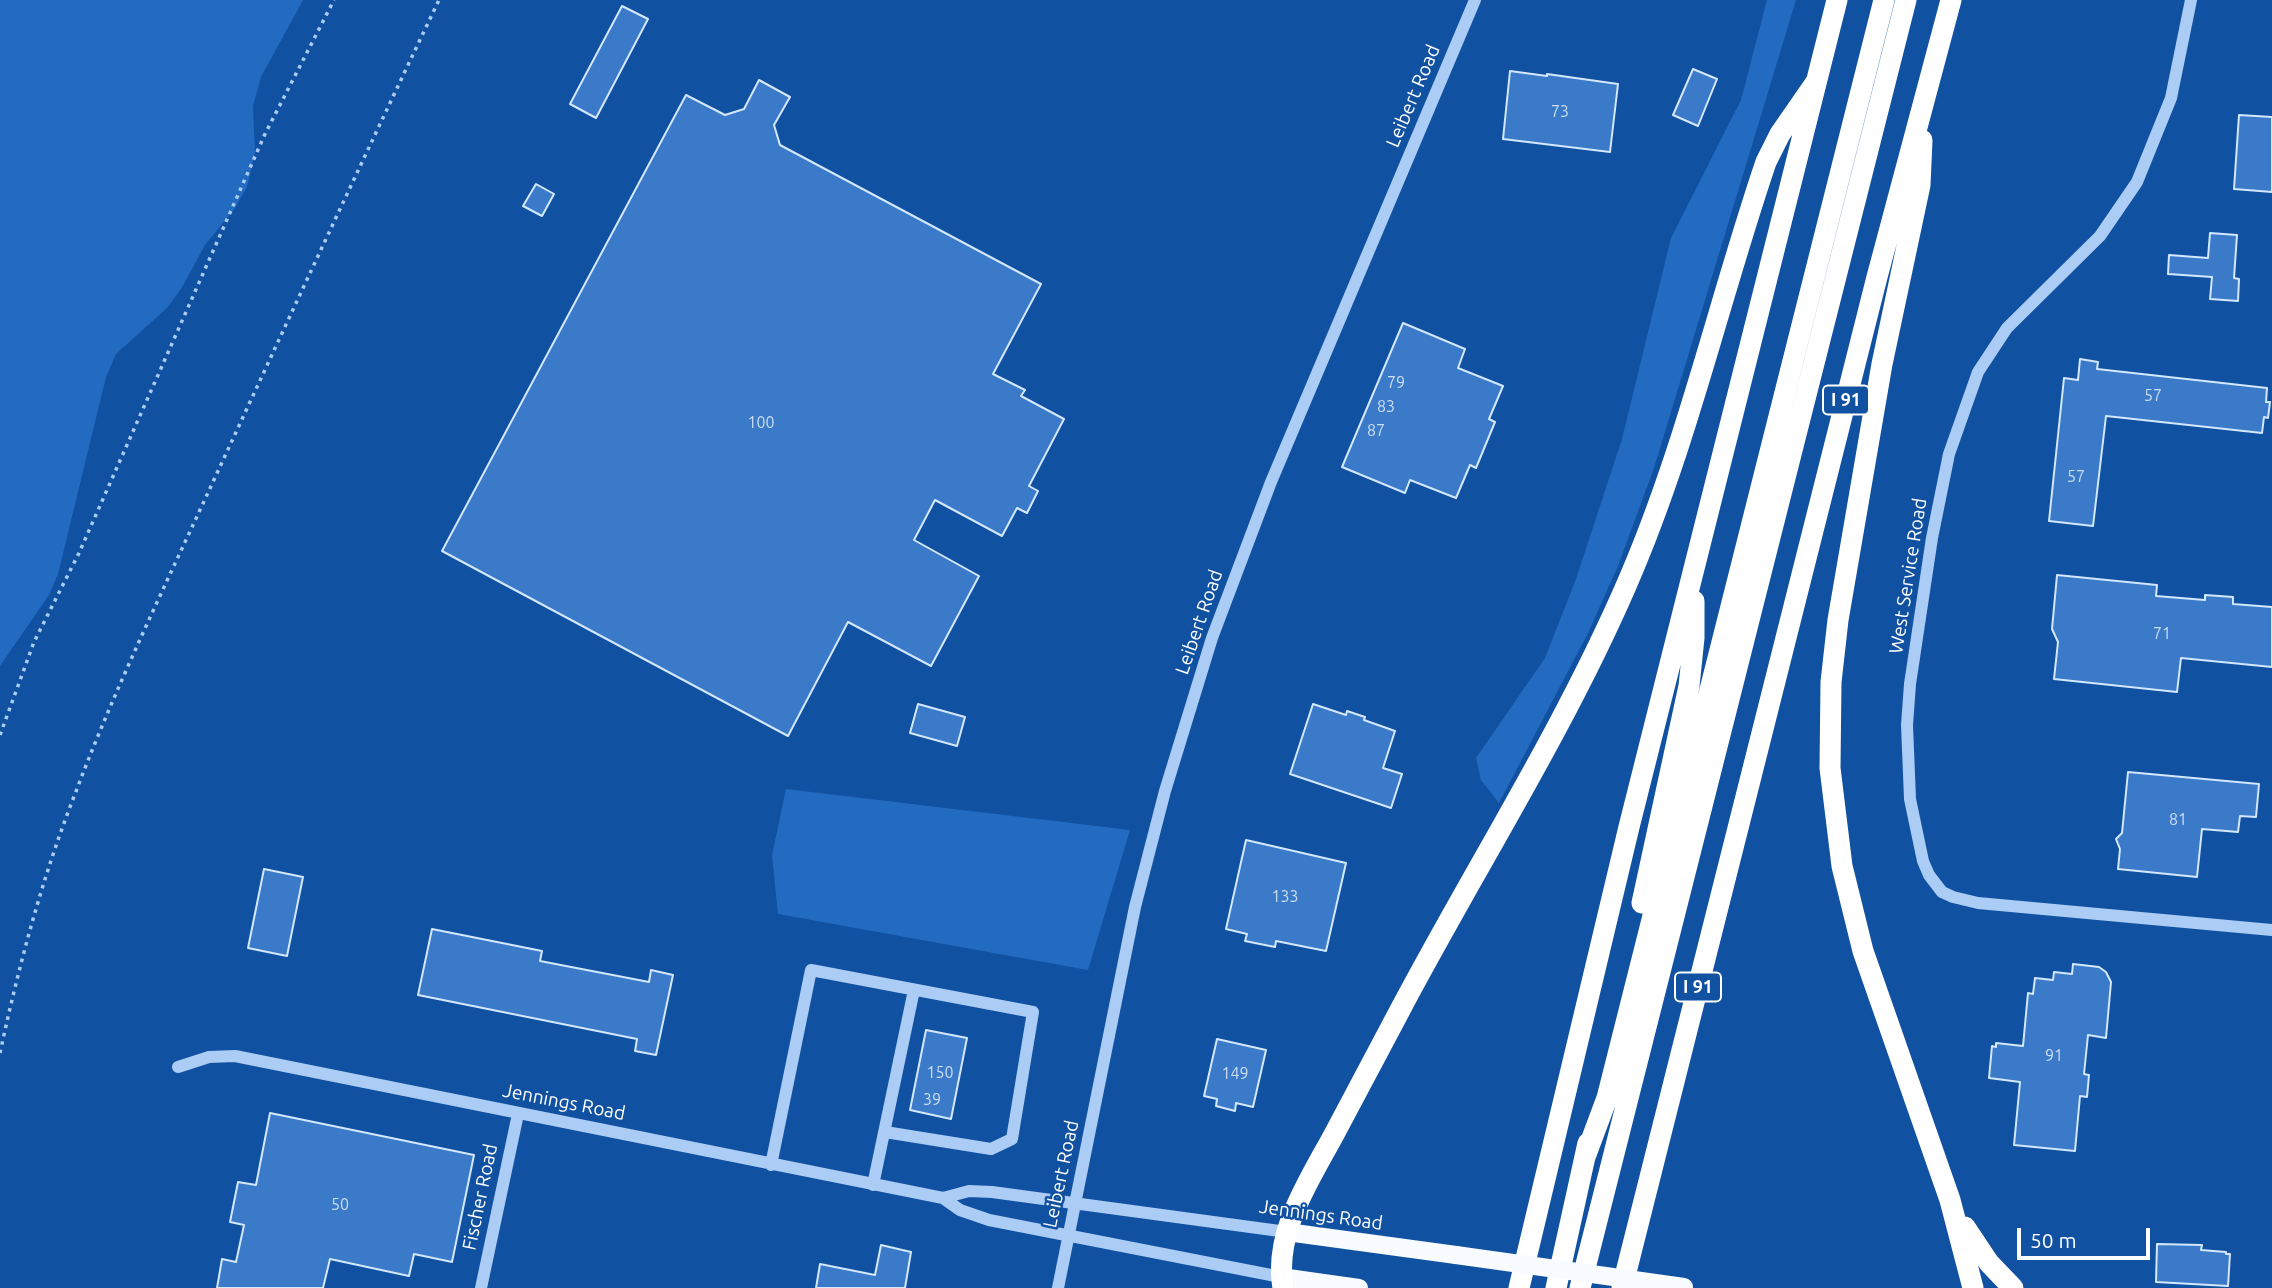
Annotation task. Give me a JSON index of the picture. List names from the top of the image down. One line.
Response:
{"streets":{"highway":["I 91"],"main road":["Jennings Road"],"street":["Leibert Road","West Service Road","Fischer Road"]},"crossings":[["Leibert Road","Jennings Road"],["Jennings Road","Fischer Road"]],"house_numbers":["73","79","57","83","100","87","57","71","81","133","91","150","149","39","50"],"scale_bar":"50 m"}
